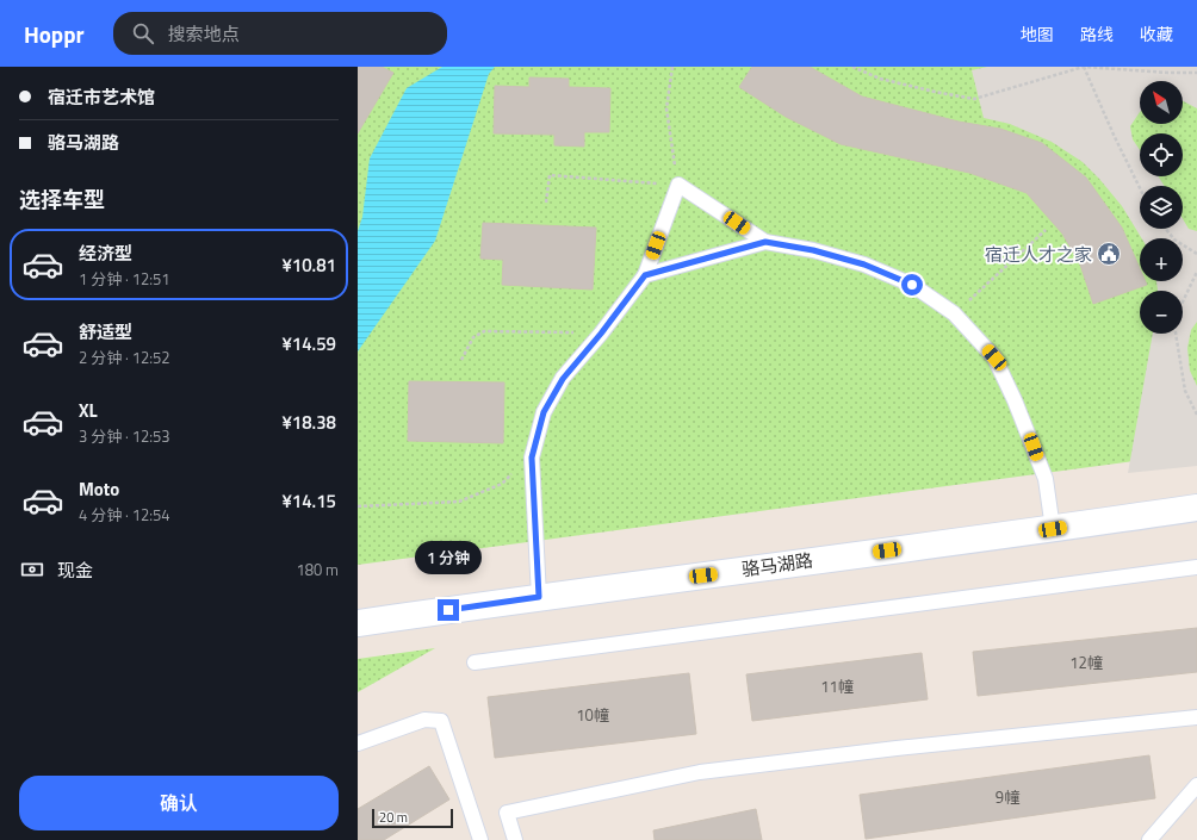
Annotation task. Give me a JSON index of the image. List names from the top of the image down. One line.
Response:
{"streets":{"street":["骆马湖路"]},"places":{"public building":["宿迁人才之家"]},"house_numbers":["12幢","11幢","10幢","9幢"],"scale_bar":"20 m","north":"top left","page":{"header":"Hoppr","search":"搜索地点","nav":["地图","路线","收藏"],"banner":["宿迁市艺术馆","骆马湖路"],"map_buttons":["+","−"],"heading":"选择车型","list":[{"name":"经济型","note":"1 分钟 · 12:51","value":"¥10.81"},{"name":"舒适型","note":"2 分钟 · 12:52","value":"¥14.59"},{"name":"XL","note":"3 分钟 · 12:53","value":"¥18.38"},{"name":"Moto","note":"4 分钟 · 12:54","value":"¥14.15"}],"bubble":"1 分钟","pay":["现金","180 m"],"buttons":"确认","scale":"20 m"}}
